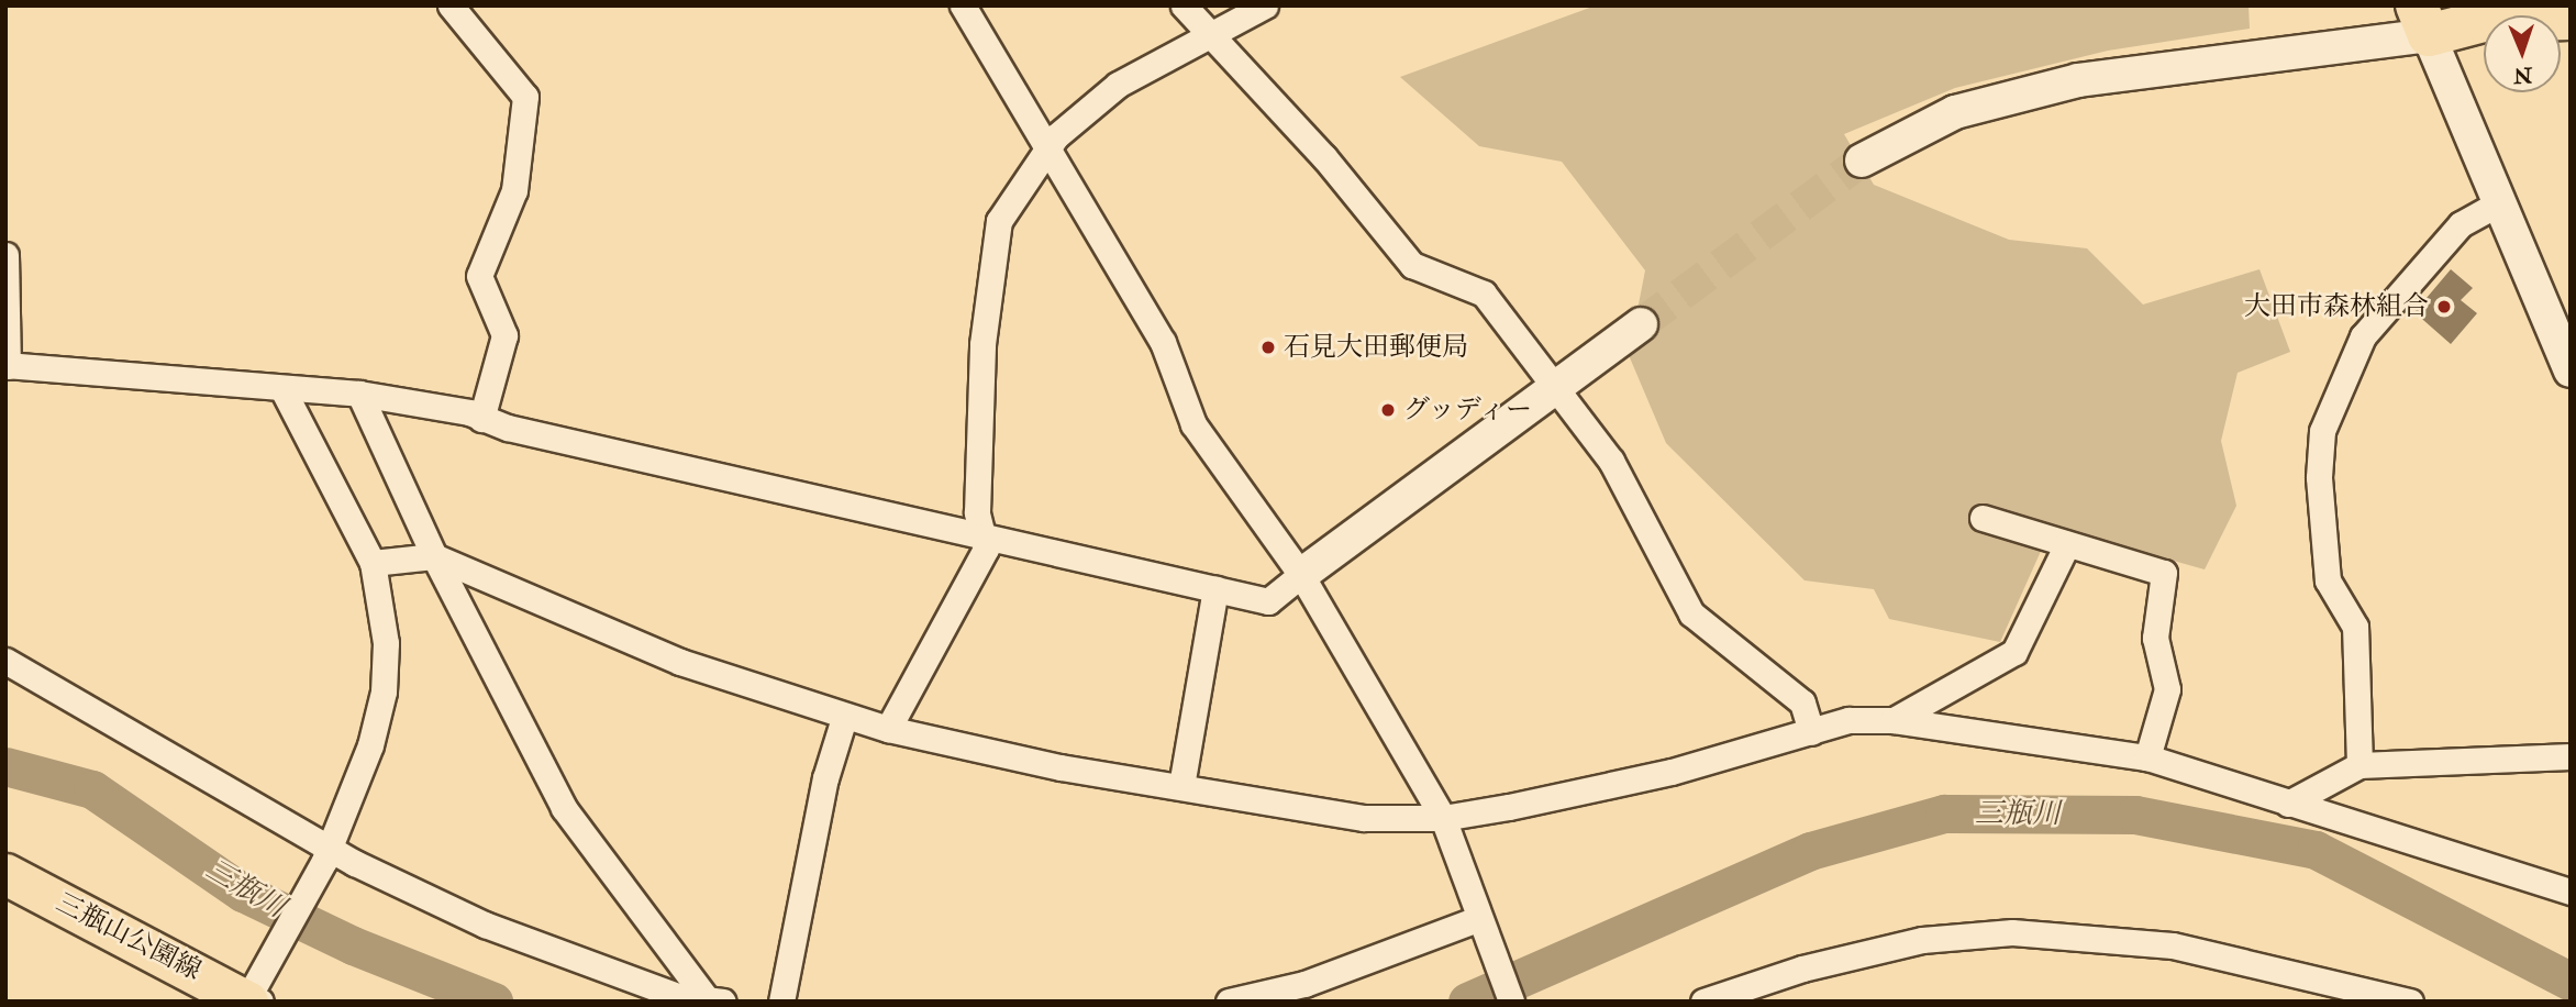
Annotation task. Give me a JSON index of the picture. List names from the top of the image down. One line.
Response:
{"streets":{"main road":["三瓶山公園線"]},"water":["三瓶川"],"places":["大田市森林組合","石見大田郵便局","グッディー"],"north":"bottom"}
